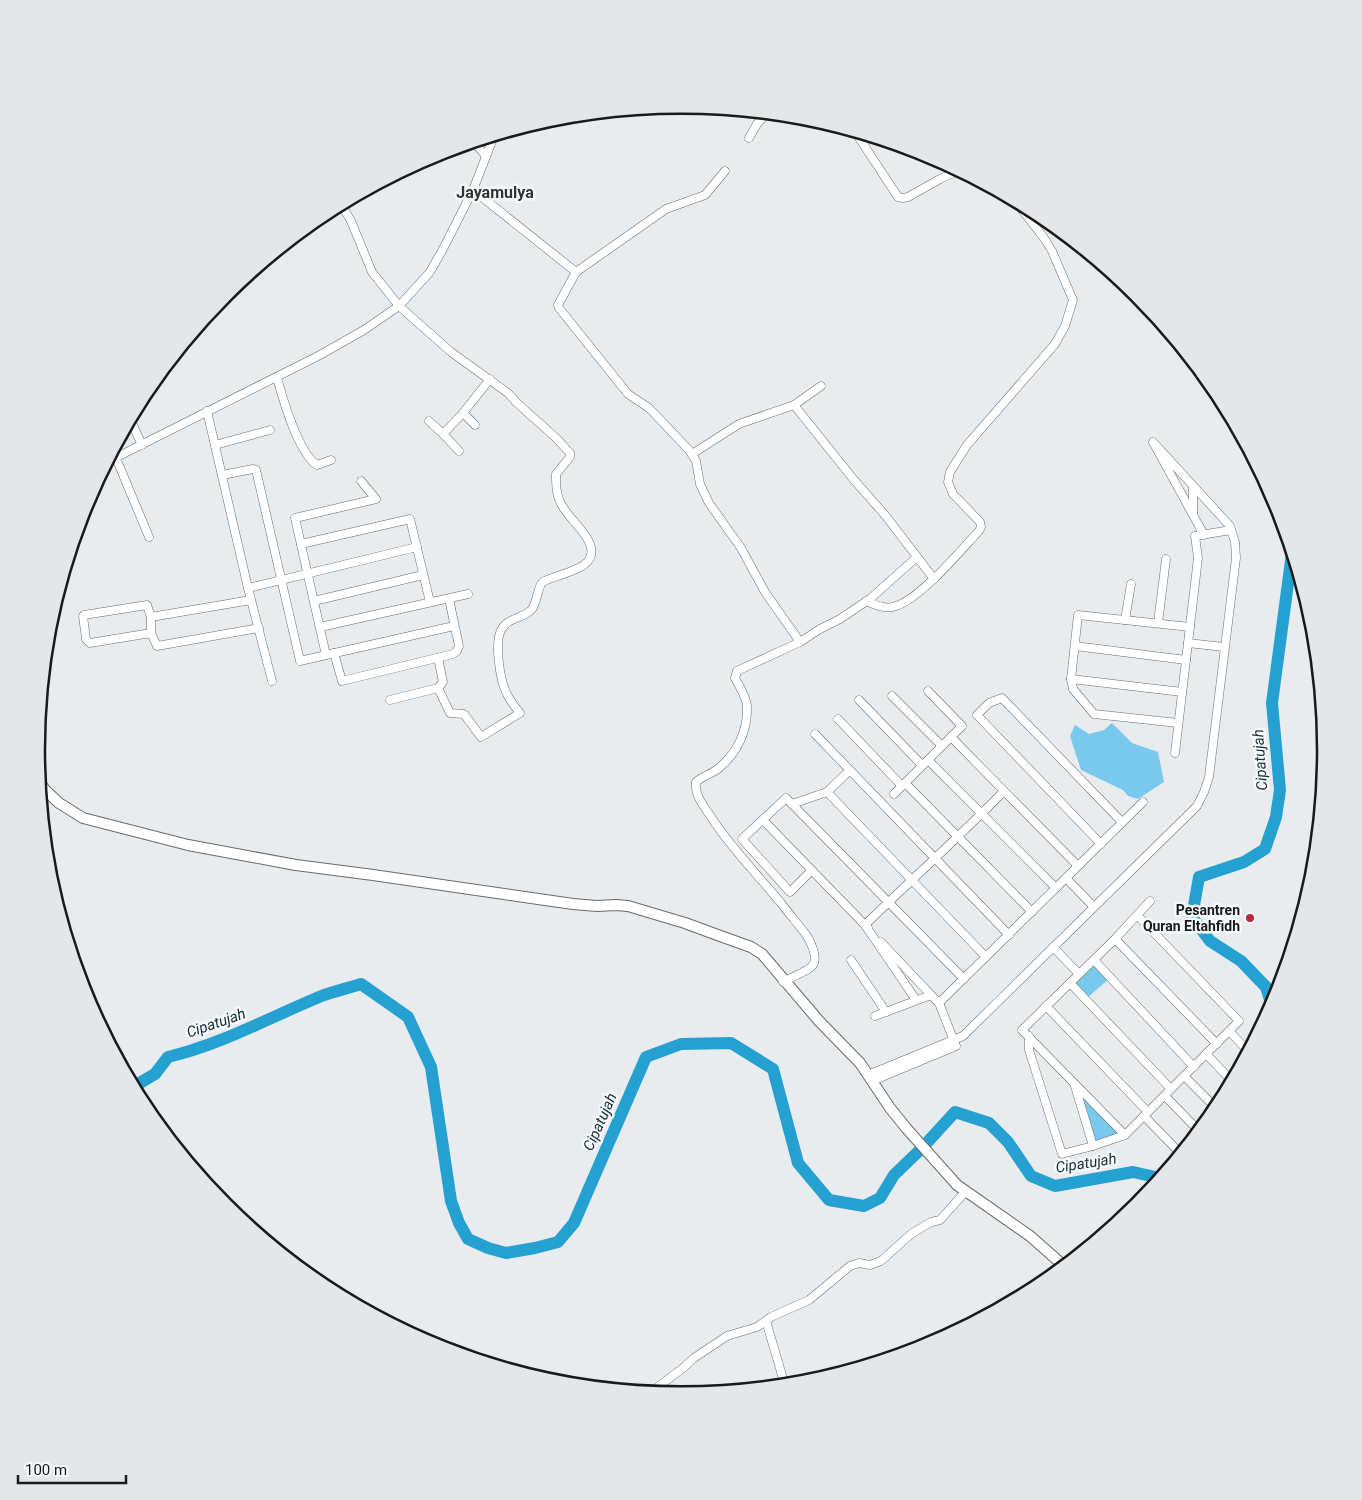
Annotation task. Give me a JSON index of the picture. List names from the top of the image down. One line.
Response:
{"districts":["Jayamulya"],"water":["Cipatujah"],"places":["Pesantren Quran Eltahfidh"],"scale_bar":"100 m"}
